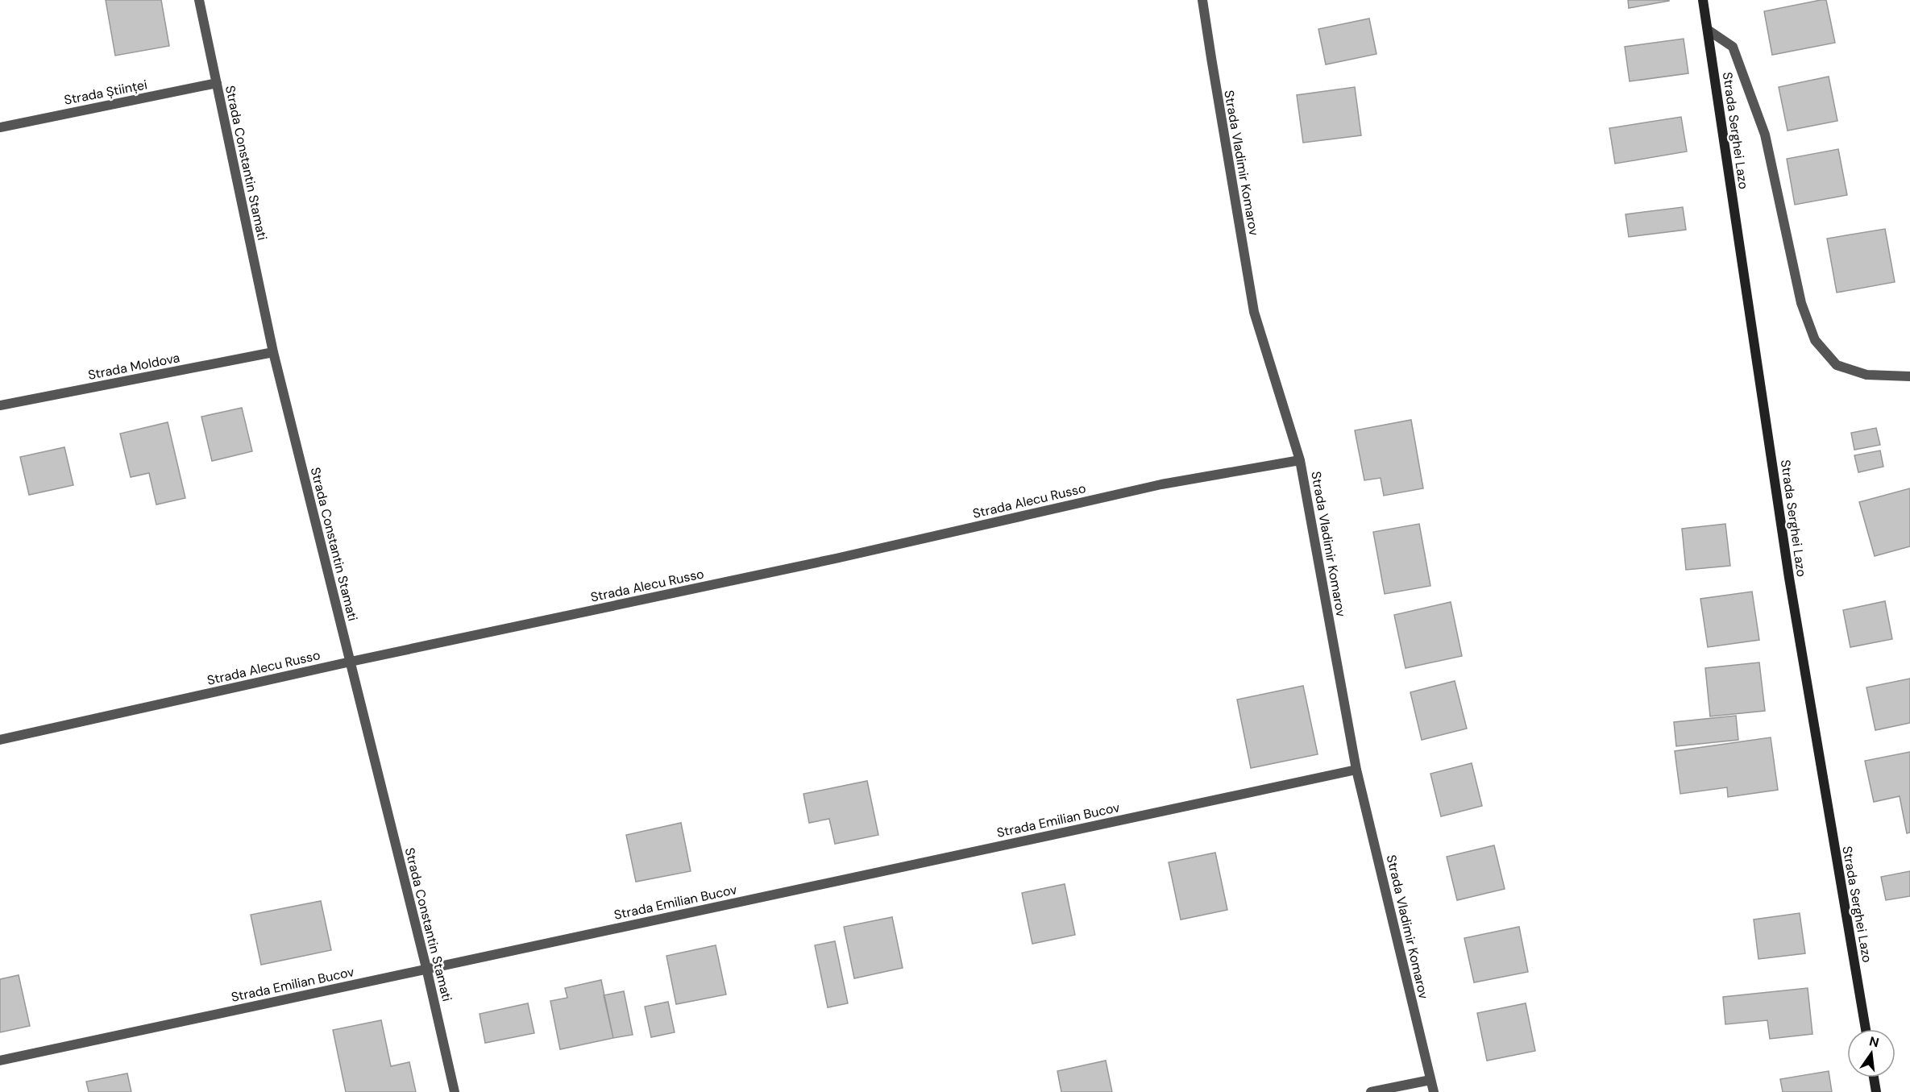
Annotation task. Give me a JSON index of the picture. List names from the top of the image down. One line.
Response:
{"streets":{"street":["Strada Științei","Strada Serghei Lazo","Strada Constantin Stamati","Strada Vladimir Komarov","Strada Moldova","Strada Alecu Russo","Strada Emilian Bucov"]},"crossings":[["Strada Științei","Strada Constantin Stamati"],["Strada Constantin Stamati","Strada Moldova"],["Strada Constantin Stamati","Strada Alecu Russo"],["Strada Constantin Stamati","Strada Emilian Bucov"],["Strada Vladimir Komarov","Strada Alecu Russo"],["Strada Vladimir Komarov","Strada Emilian Bucov"]],"north":"top"}
